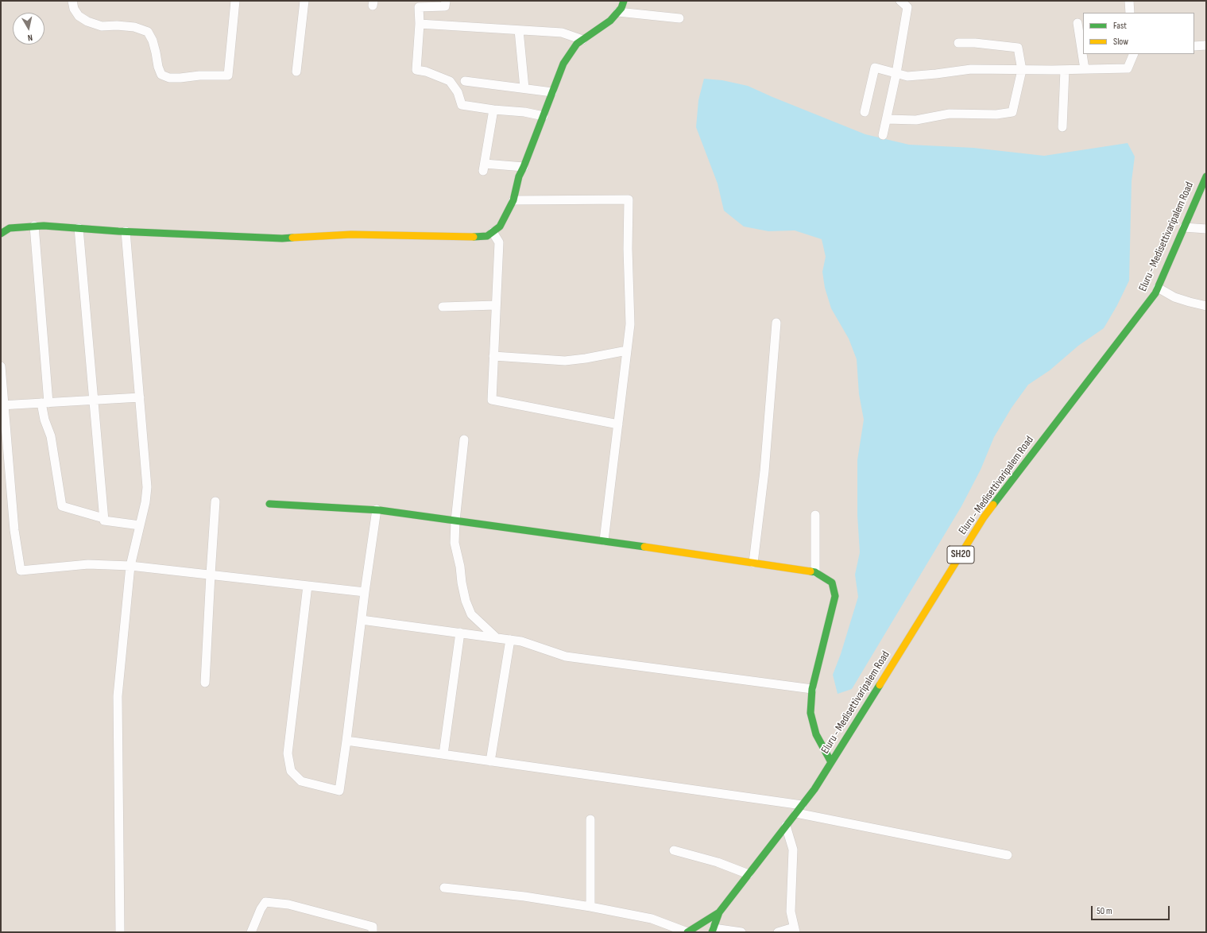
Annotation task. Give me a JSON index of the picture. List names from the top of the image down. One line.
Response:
{"streets":{"street":["Eluru - Medisettivaripalem Road","SH20"]},"legend":["Fast","Slow"],"scale_bar":"50 m","north":"bottom"}
